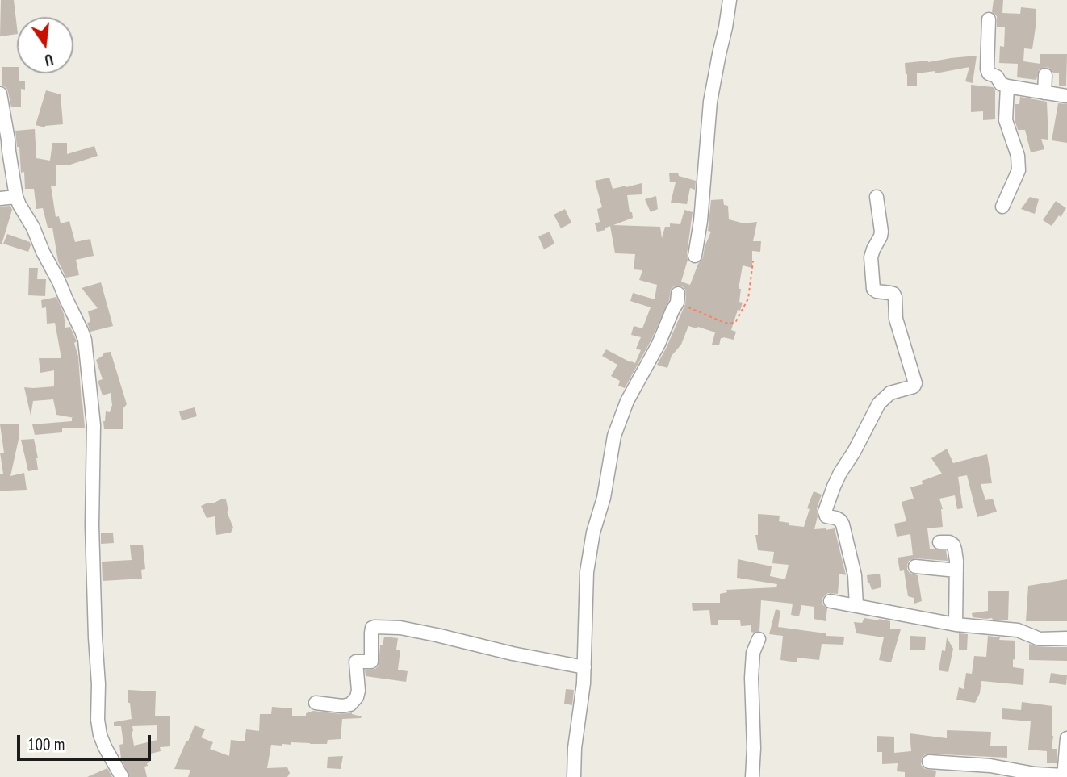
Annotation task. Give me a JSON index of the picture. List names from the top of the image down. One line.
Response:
{"scale_bar":"100 m","north":"bottom"}
